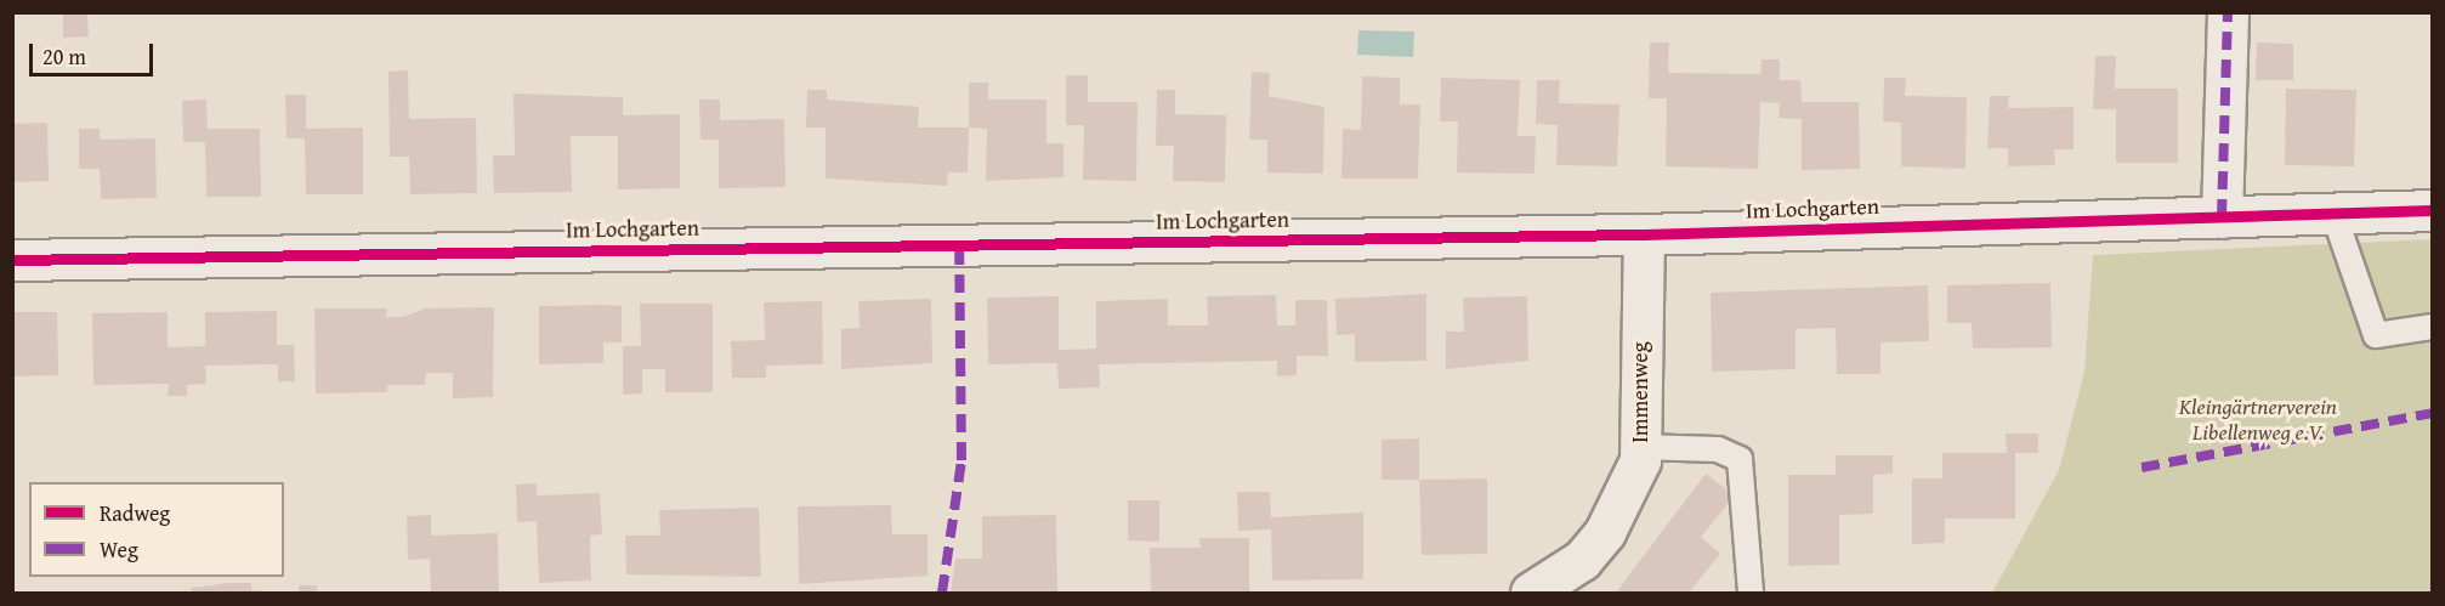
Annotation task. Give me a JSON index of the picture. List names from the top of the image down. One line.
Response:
{"streets":{"street":["Im Lochgarten","Immenweg"]},"crossings":[["Im Lochgarten","Immenweg"]],"parks":["Kleingärtnerverein Libellenweg e.V."],"legend":["Radweg","Weg"],"scale_bar":"20 m"}
